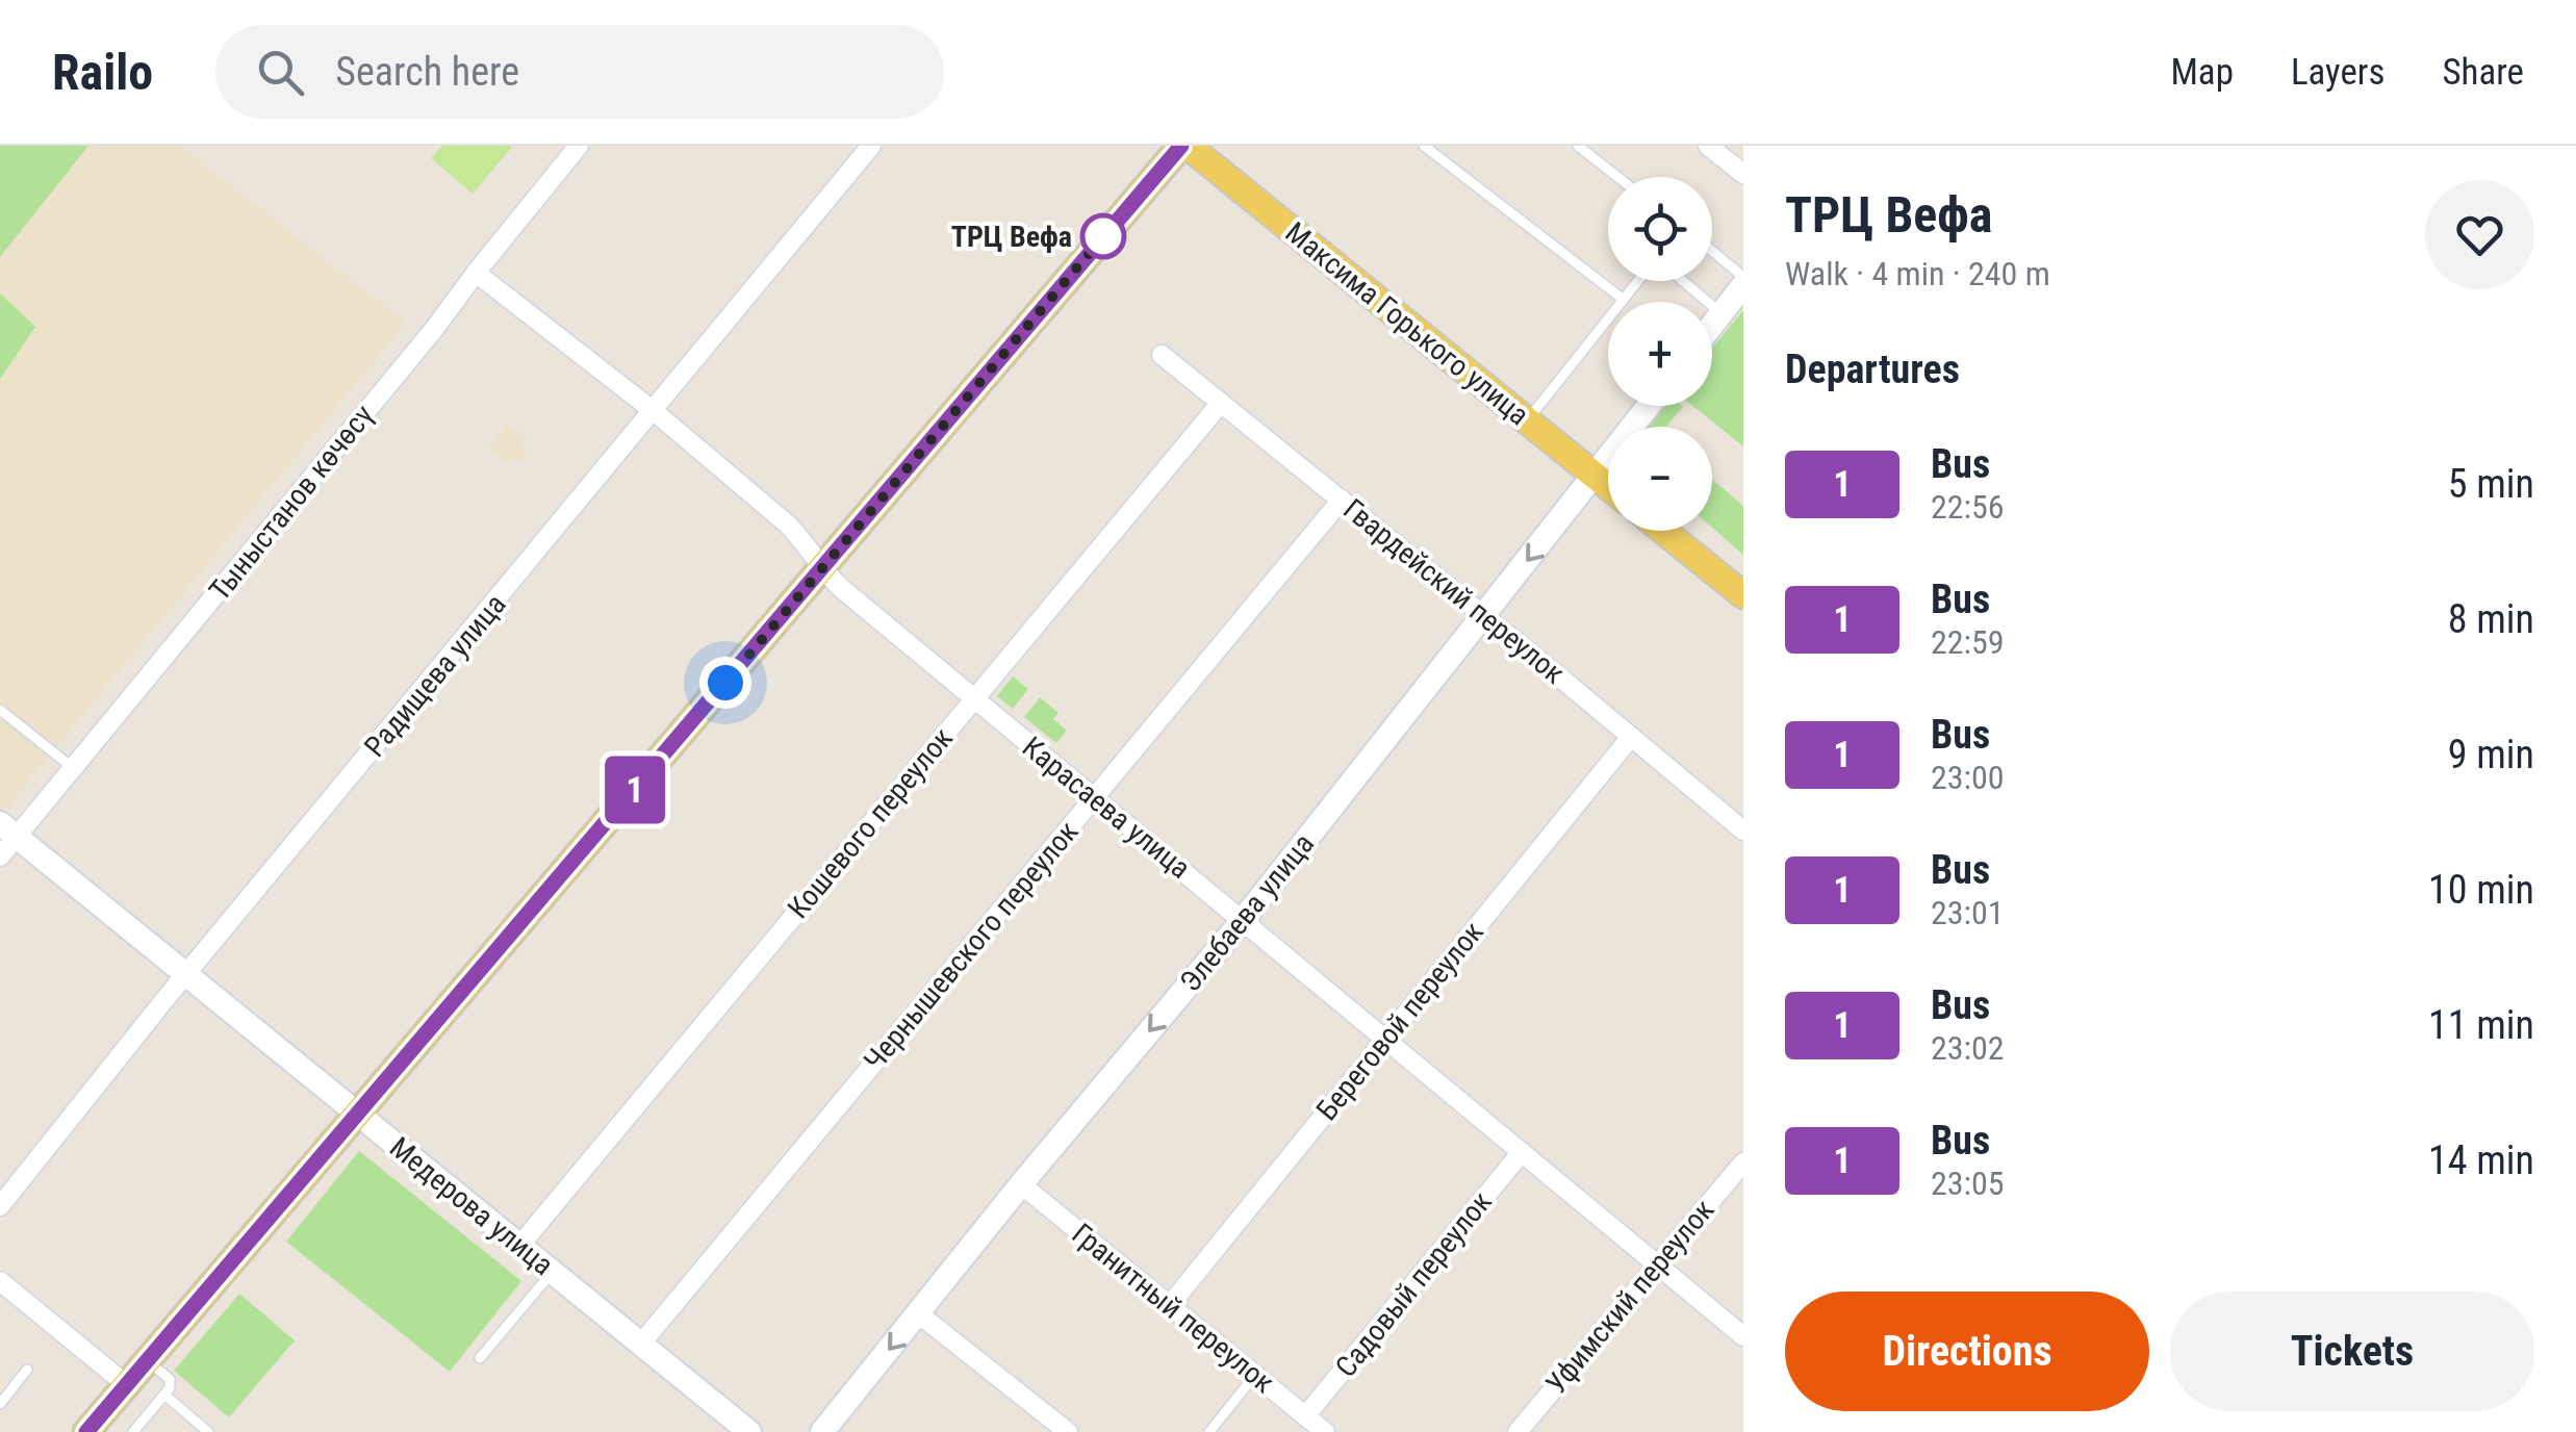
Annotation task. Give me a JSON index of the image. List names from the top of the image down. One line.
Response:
{"streets":{"main road":["Максима Горького улица"],"street":["Тыныстанов көчөсү","Гвардейский переулок","Радищева улица","Карасаева улица","Кошевого переулок","Элебаева улица","Чернышевского переулок","Береговой переулок","Медерова улица","Садовый переулок","Уфимский переулок","Гранитный переулок"]},"crossings":[["Максима Горького улица","Элебаева улица"],["Тыныстанов көчөсү","Карасаева улица"],["Тыныстанов көчөсү","Медерова улица"],["Гвардейский переулок","Кошевого переулок"],["Гвардейский переулок","Элебаева улица"],["Гвардейский переулок","Чернышевского переулок"],["Гвардейский переулок","Береговой переулок"],["Радищева улица","Карасаева улица"],["Радищева улица","Медерова улица"],["Карасаева улица","Кошевого переулок"],["Карасаева улица","Элебаева улица"],["Карасаева улица","Чернышевского переулок"],["Карасаева улица","Береговой переулок"],["Карасаева улица","Садовый переулок"],["Карасаева улица","Уфимский переулок"],["Кошевого переулок","Медерова улица"],["Элебаева улица","Гранитный переулок"],["Чернышевского переулок","Медерова улица"],["Береговой переулок","Гранитный переулок"],["Садовый переулок","Гранитный переулок"]],"one_way":["Элебаева улица"],"places":["ТРЦ Вефа"],"lines":["bus line 1"],"page":{"header":"Railo","search":"Search here","nav":["Map","Layers","Share"],"on_map":"1","heading":[["ТРЦ Вефа","Walk · 4 min · 240 m"],"Departures"],"map_buttons":["+","−"],"list":[{"mark":"1","name":"Bus","note":"22:56","value":"5 min"},{"mark":"1","name":"Bus","note":"22:59","value":"8 min"},{"mark":"1","name":"Bus","note":"23:00","value":"9 min"},{"mark":"1","name":"Bus","note":"23:01","value":"10 min"},{"mark":"1","name":"Bus","note":"23:02","value":"11 min"},{"mark":"1","name":"Bus","note":"23:05","value":"14 min"}],"buttons":["Directions","Tickets"]}}
